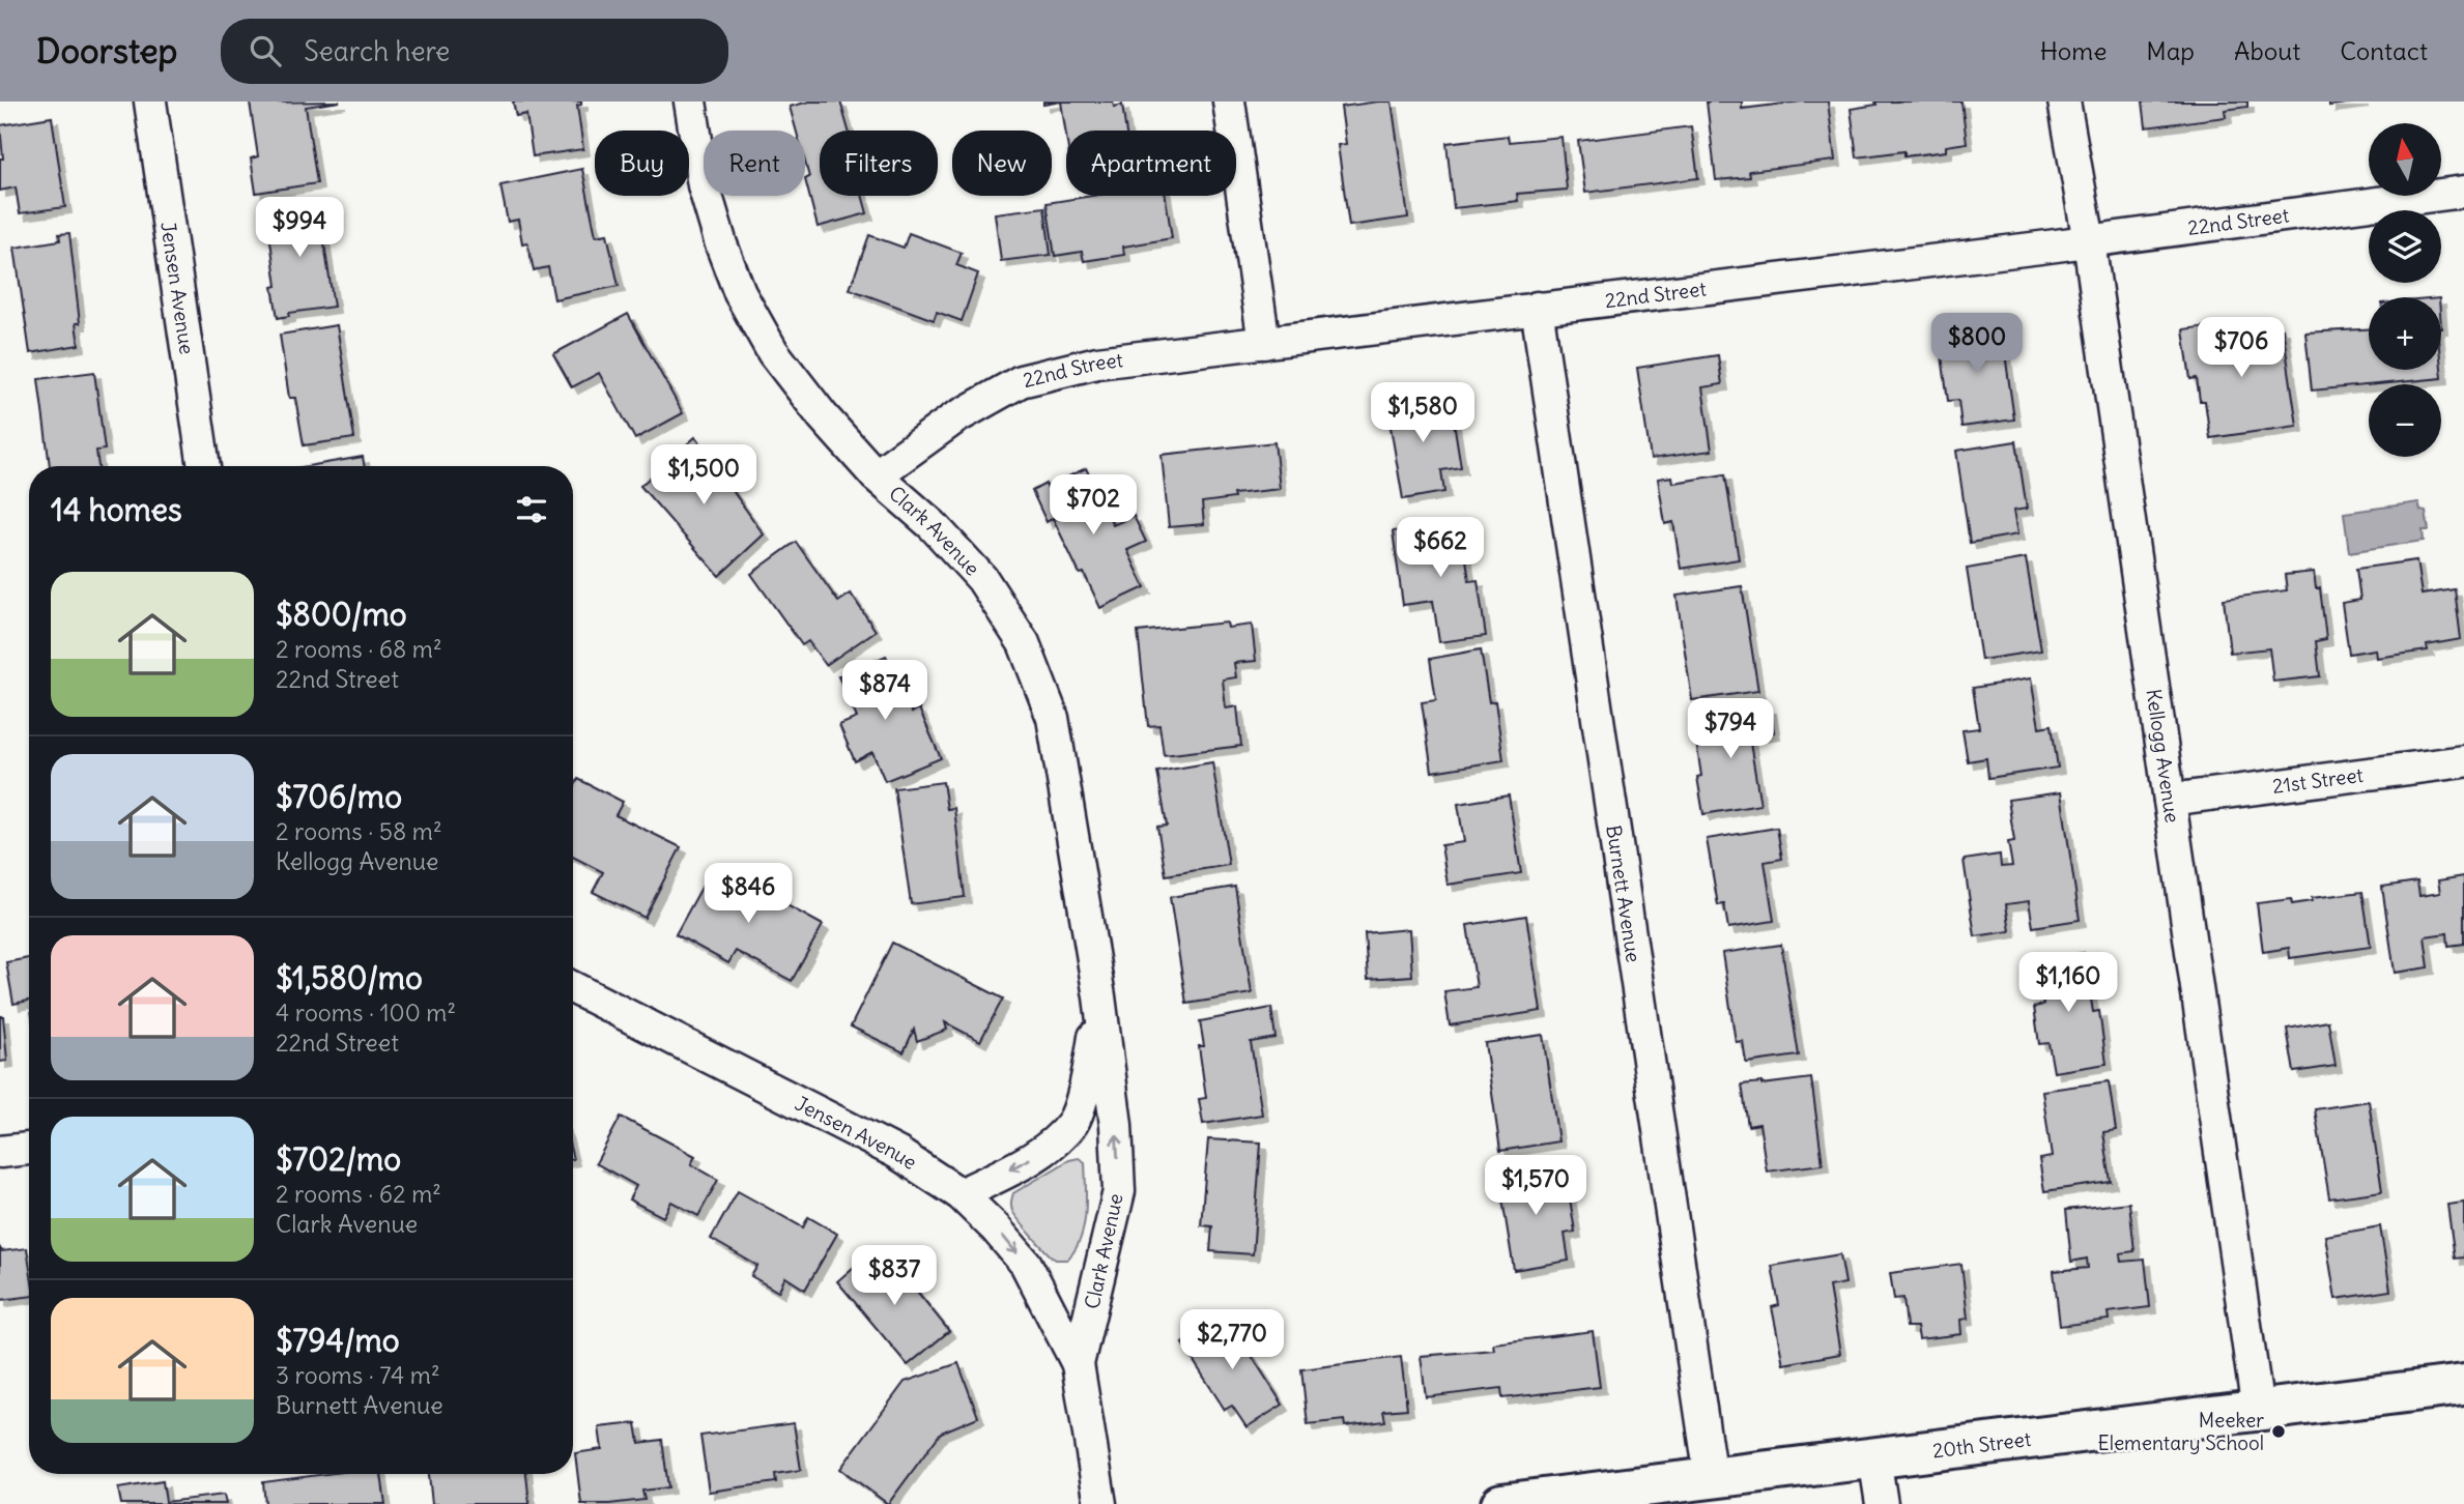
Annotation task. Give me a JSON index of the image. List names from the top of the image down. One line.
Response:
{"streets":{"street":["22nd Street","Jensen Avenue","Clark Avenue","Kellogg Avenue","21st Street","Burnett Avenue","20th Street"]},"crossings":[["22nd Street","Clark Avenue"],["22nd Street","Kellogg Avenue"],["22nd Street","Burnett Avenue"],["Jensen Avenue","Clark Avenue"],["Kellogg Avenue","21st Street"],["Kellogg Avenue","20th Street"],["Burnett Avenue","20th Street"]],"places":["Meeker Elementary School"],"north":"top","page":{"header":"Doorstep","search":"Search here","nav":["Home","Map","About","Contact"],"map_buttons":["+","−"],"chip":["Buy","Rent","Filters","New","Apartment"],"price":["$994","$800","$706","$1,580","$1,500","$702","$662","$874","$794","$846","$1,160","$1,570","$837","$2,770"],"heading":"14 homes","list":[{"name":"$800/mo","note":"2 rooms · 68 m² · 22nd Street"},{"name":"$706/mo","note":"2 rooms · 58 m² · Kellogg Avenue"},{"name":"$1,580/mo","note":"4 rooms · 100 m² · 22nd Street"},{"name":"$702/mo","note":"2 rooms · 62 m² · Clark Avenue"},{"name":"$794/mo","note":"3 rooms · 74 m² · Burnett Avenue"}]}}
